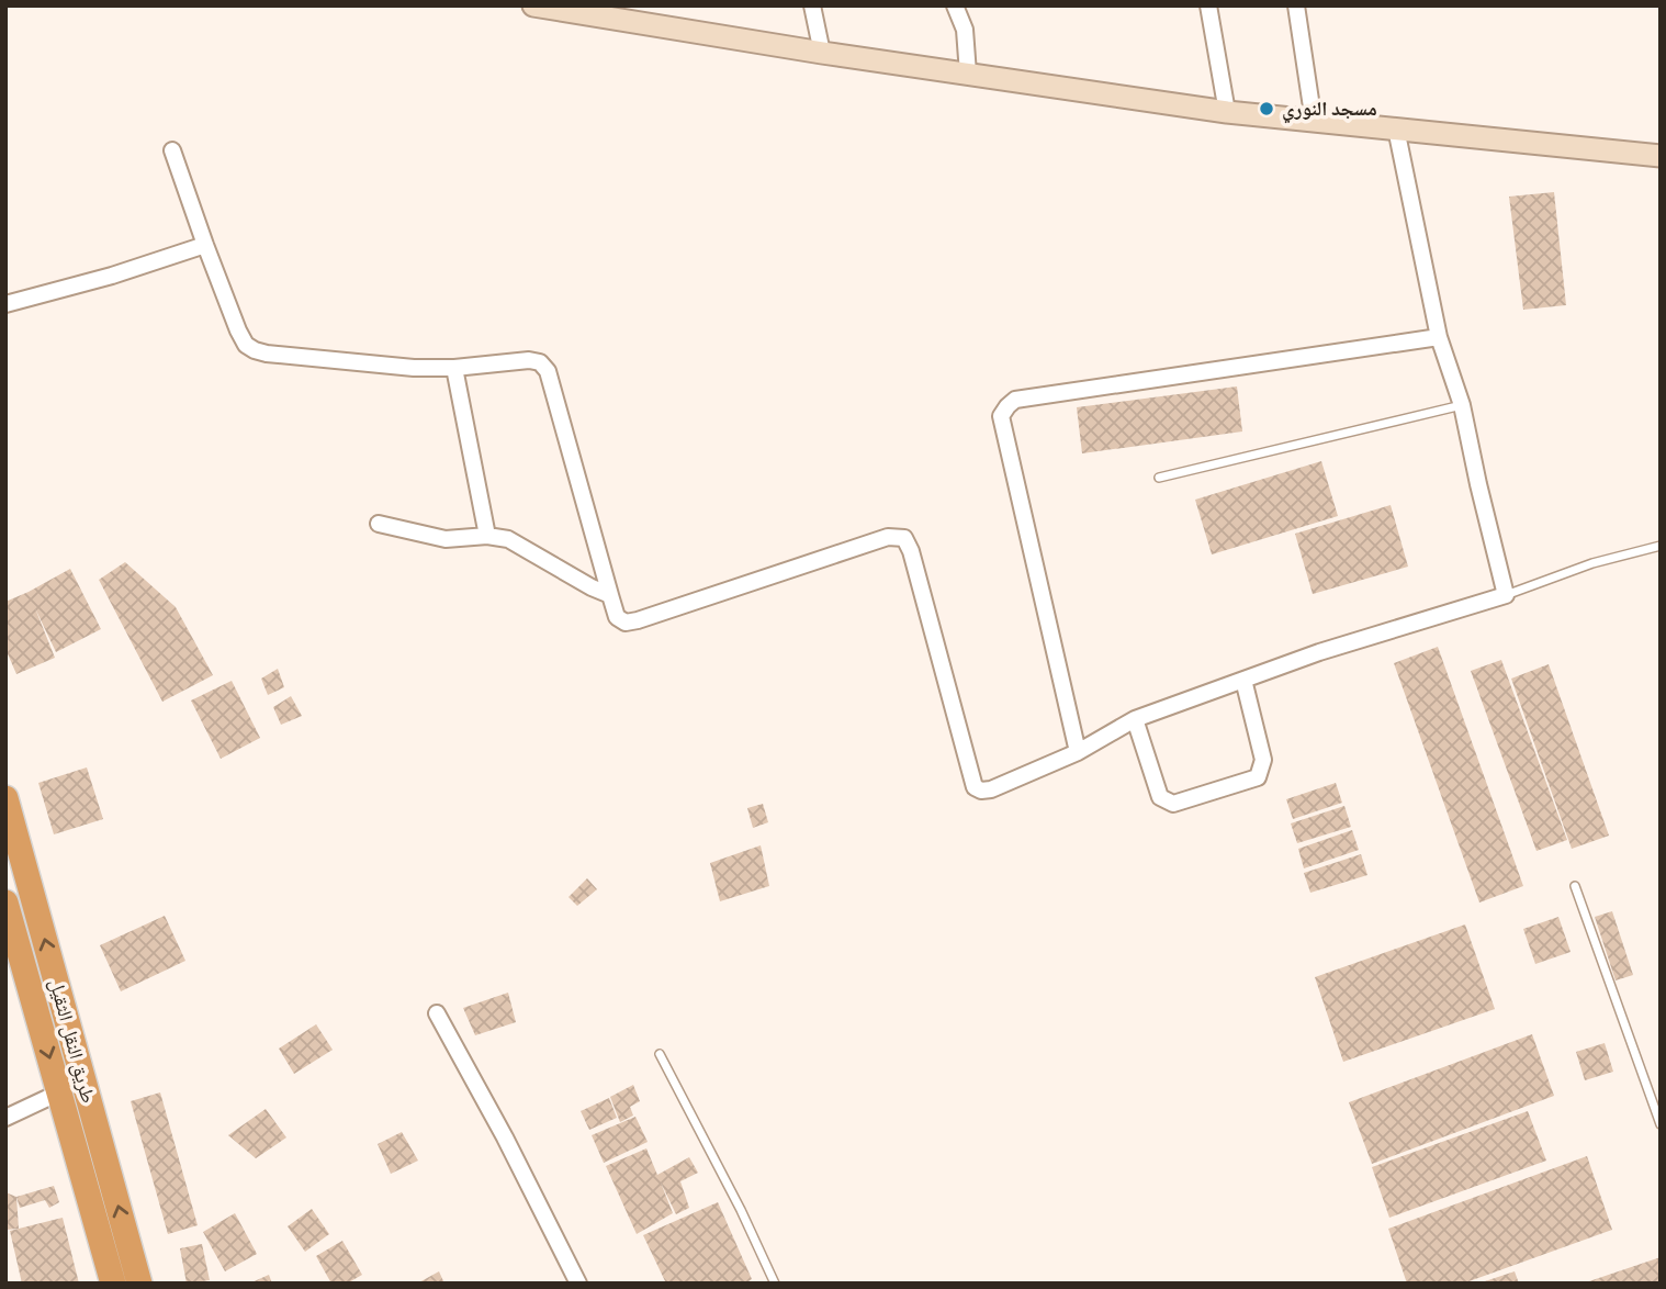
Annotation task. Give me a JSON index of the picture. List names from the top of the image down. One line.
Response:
{"streets":{"highway":["طريق النقل الثقيل"]},"places":["مسجد النوري"]}
